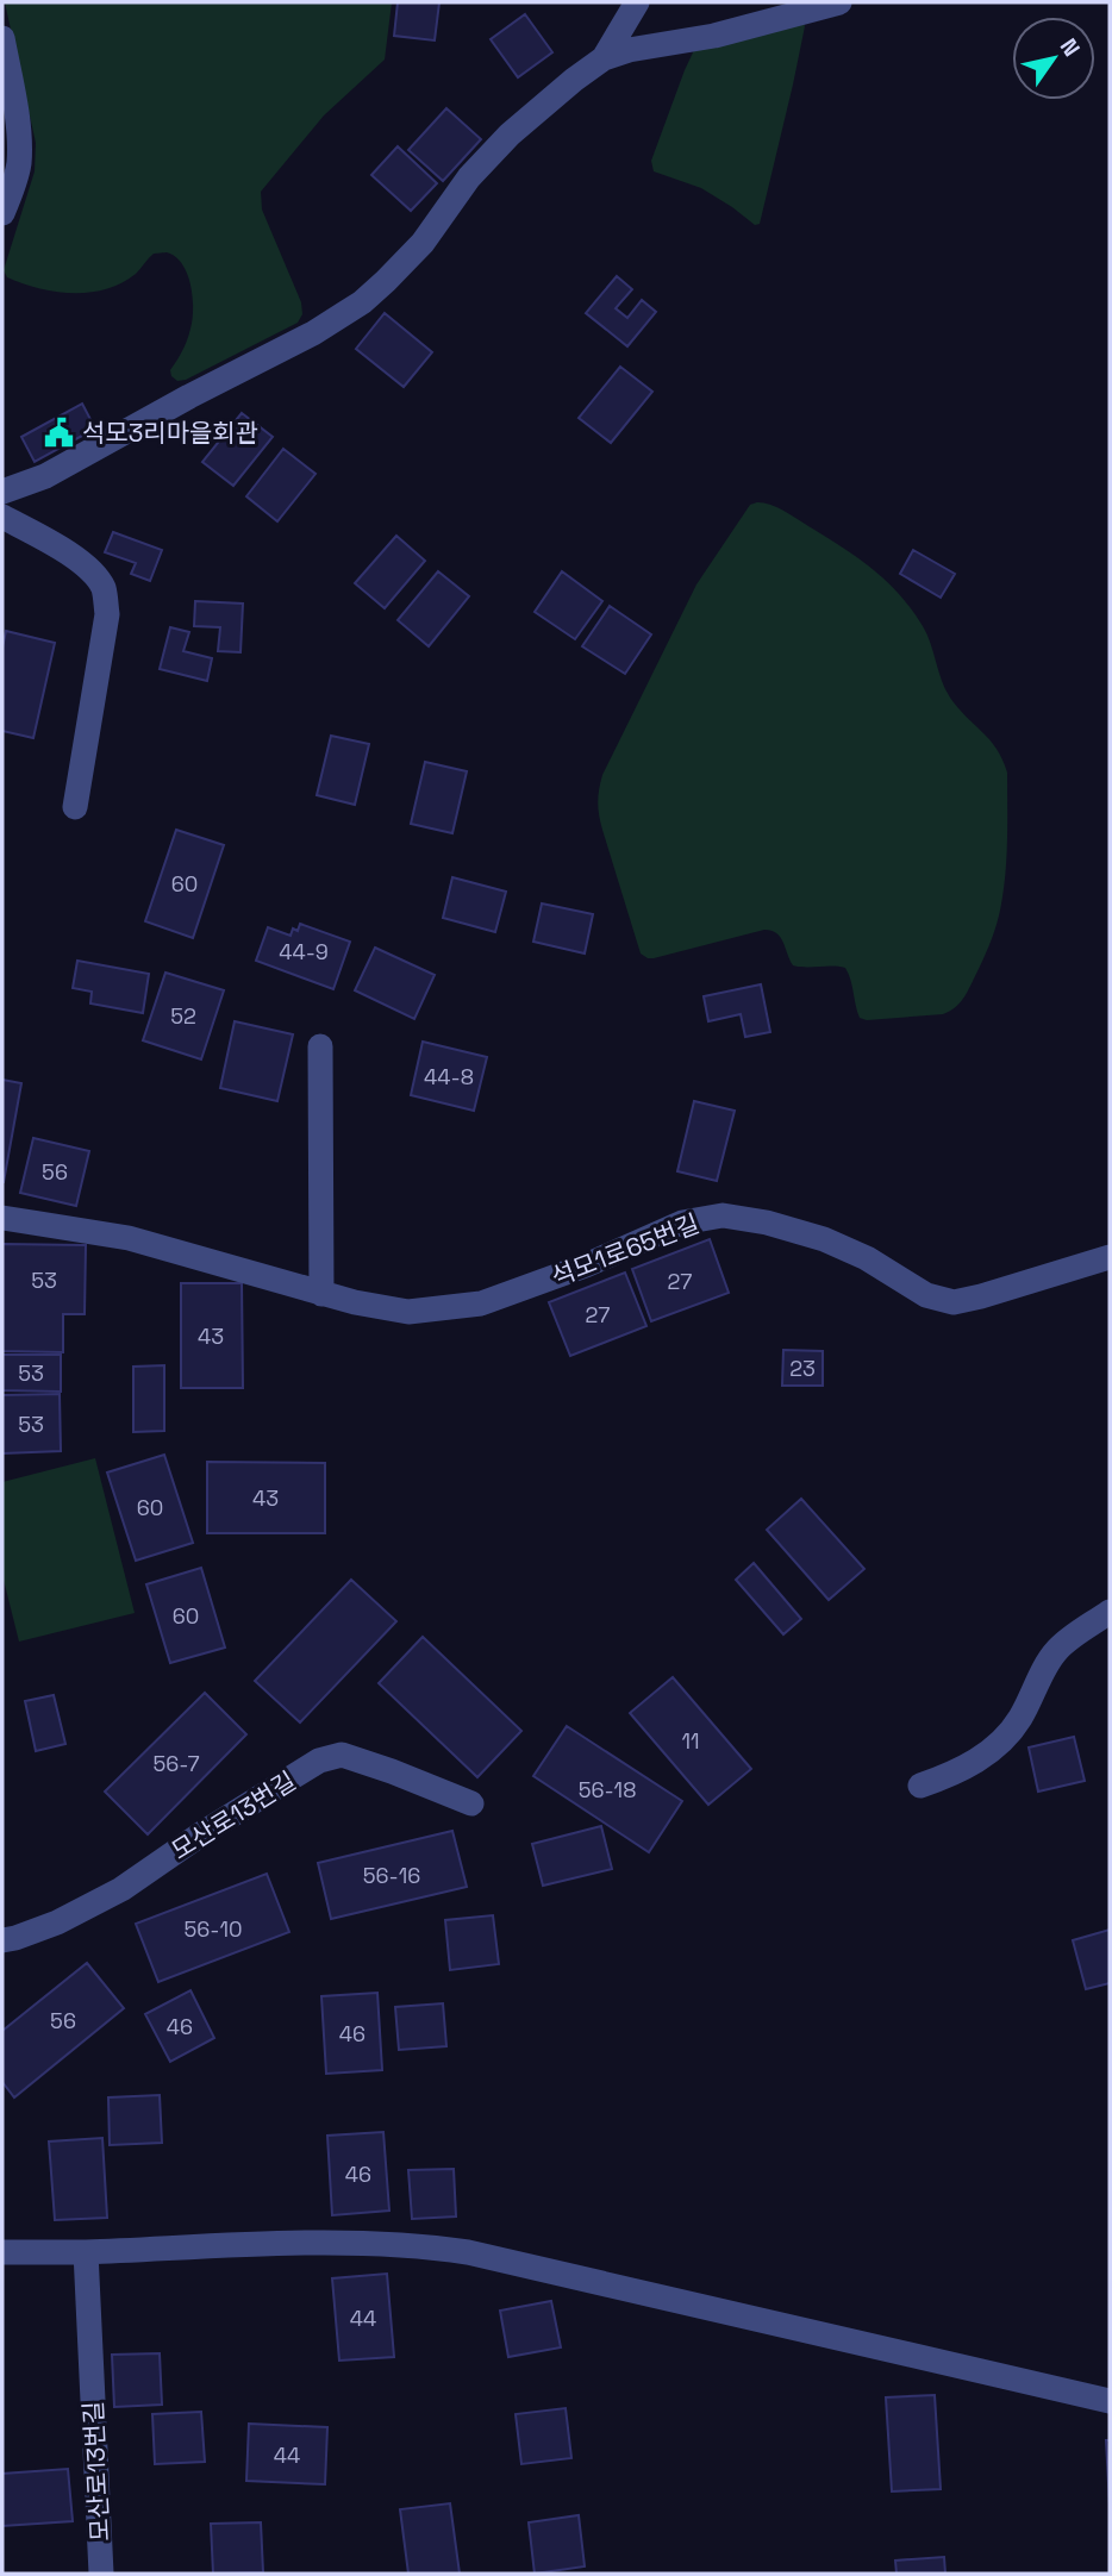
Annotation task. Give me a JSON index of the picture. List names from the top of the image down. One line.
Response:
{"streets":{"lane":["석모1로65번길","모산로13번길"]},"places":{"public building":["석모3리마을회관"]},"house_numbers":["60","44-9","52","44-8","56","53","27","27","43","23","53","53","43","60","60","11","56-7","56-18","56-16","56-10","56","46","46","46","44","44"],"north":"top right"}
